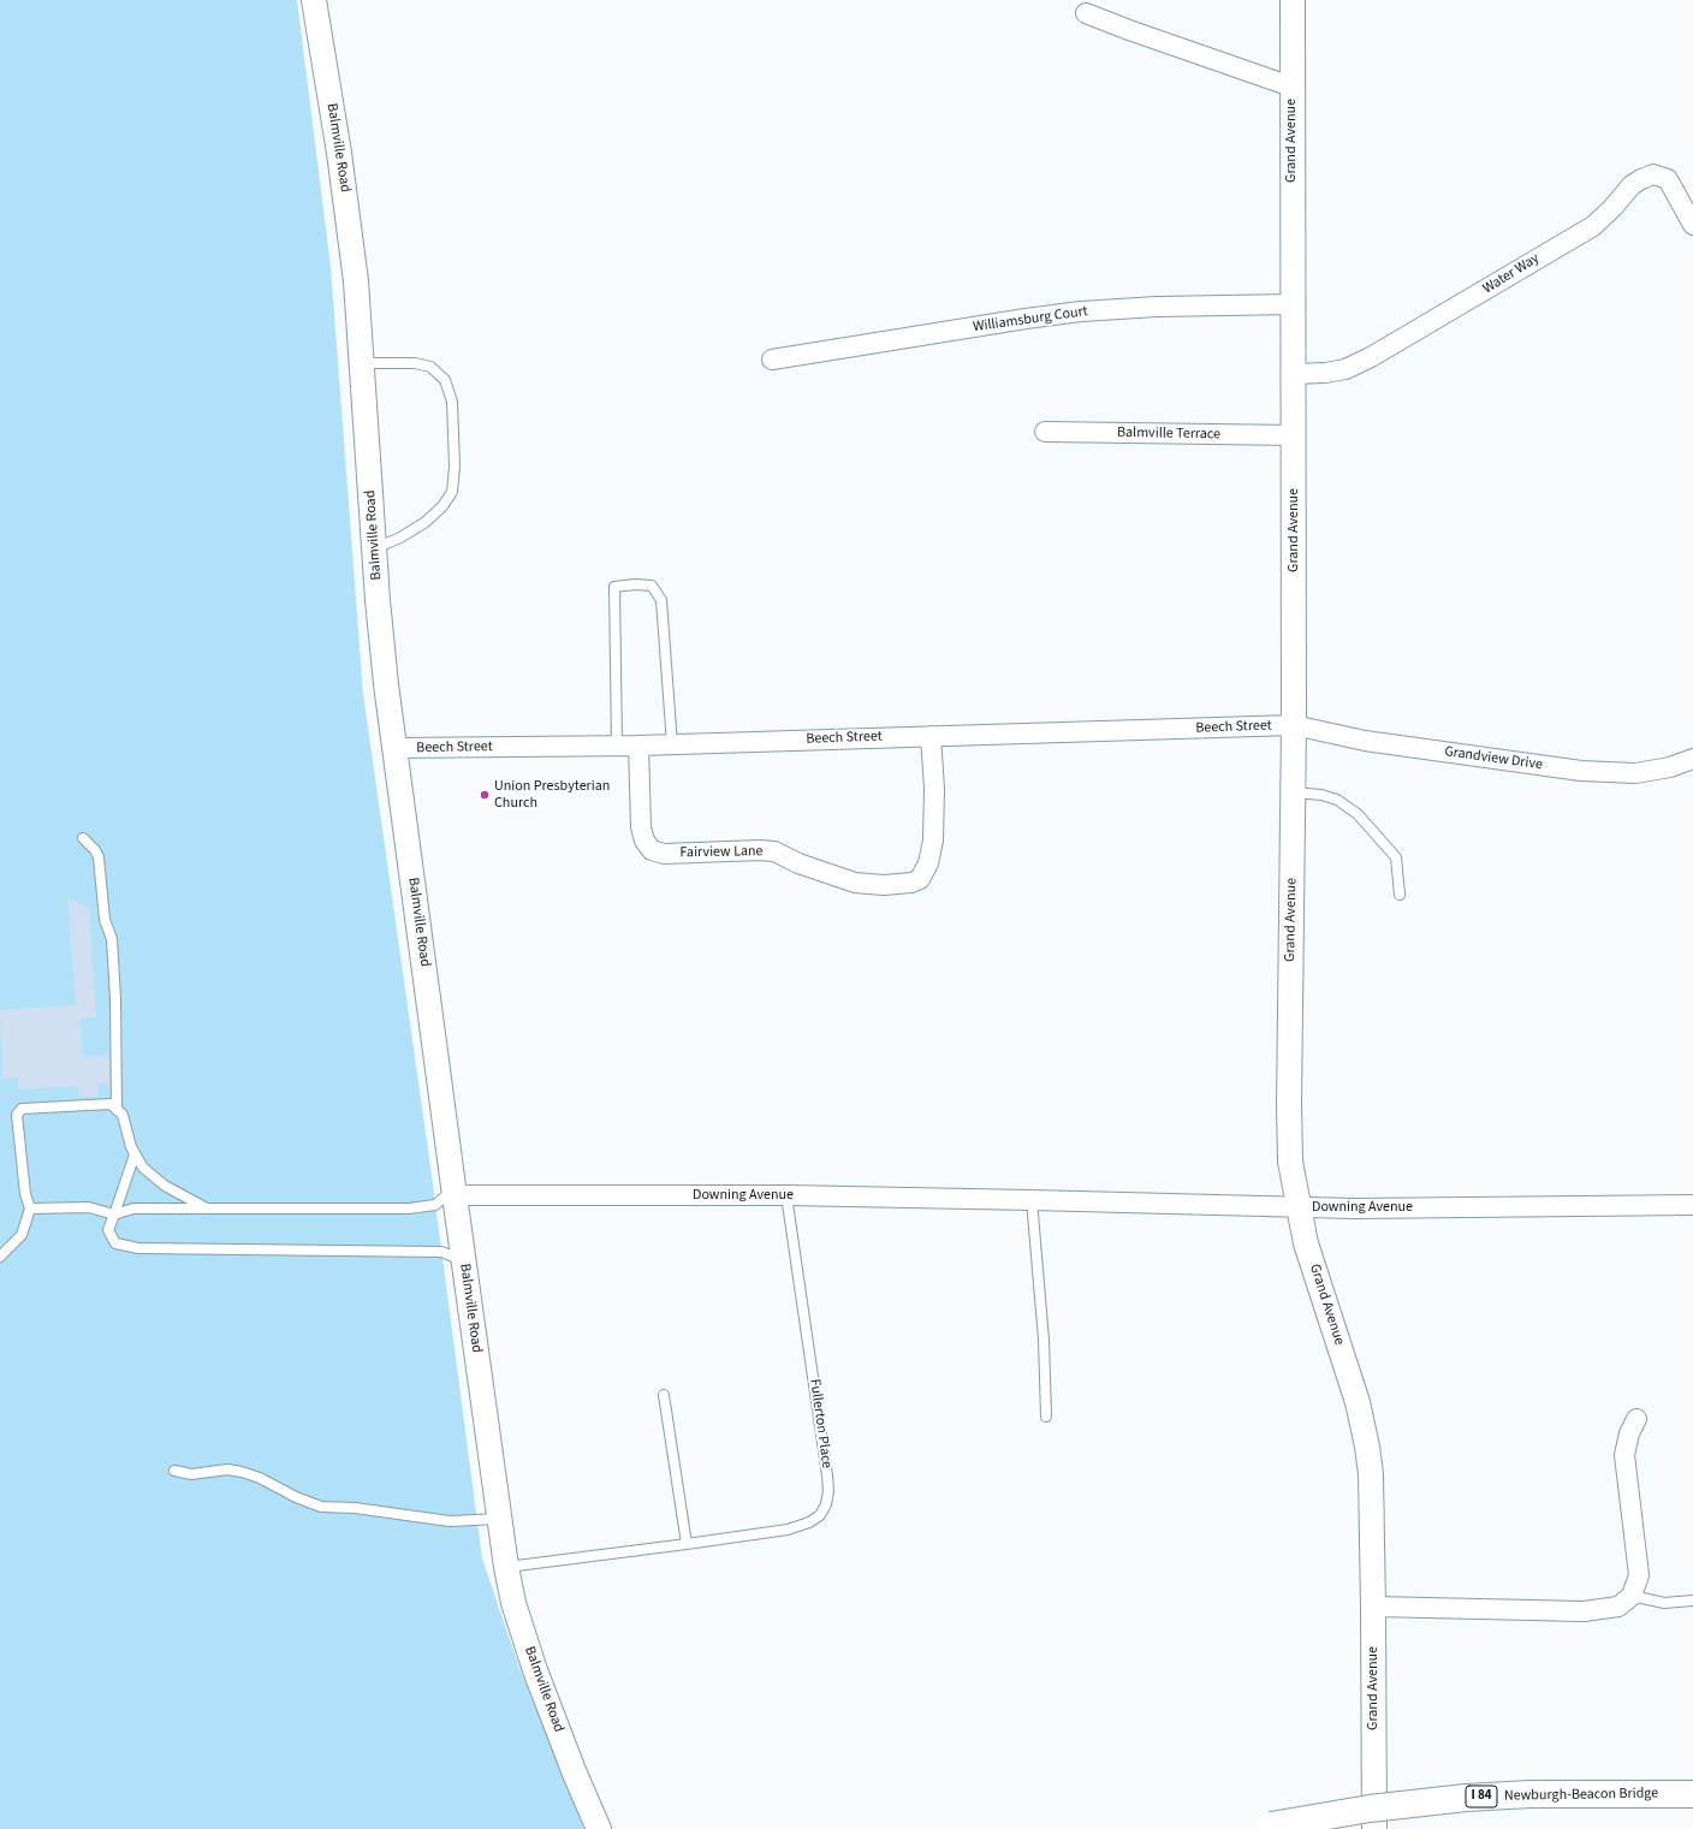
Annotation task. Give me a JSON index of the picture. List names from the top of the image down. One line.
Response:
{"streets":{"highway":["Newburgh-Beacon Bridge","I 84"],"street":["Grand Avenue","Balmville Road","Water Way","Williamsburg Court","Balmville Terrace","Beech Street","Grandview Drive","Fairview Lane","Downing Avenue"],"lane":["Fullerton Place"]},"crossings":[["Grand Avenue","Water Way"],["Grand Avenue","Williamsburg Court"],["Grand Avenue","Balmville Terrace"],["Grand Avenue","Beech Street"],["Grand Avenue","Grandview Drive"],["Grand Avenue","Downing Avenue"],["Balmville Road","Beech Street"],["Balmville Road","Downing Avenue"],["Balmville Road","Fullerton Place"],["Beech Street","Grandview Drive"],["Beech Street","Fairview Lane"],["Downing Avenue","Fullerton Place"]],"places":["Union Presbyterian Church"]}
